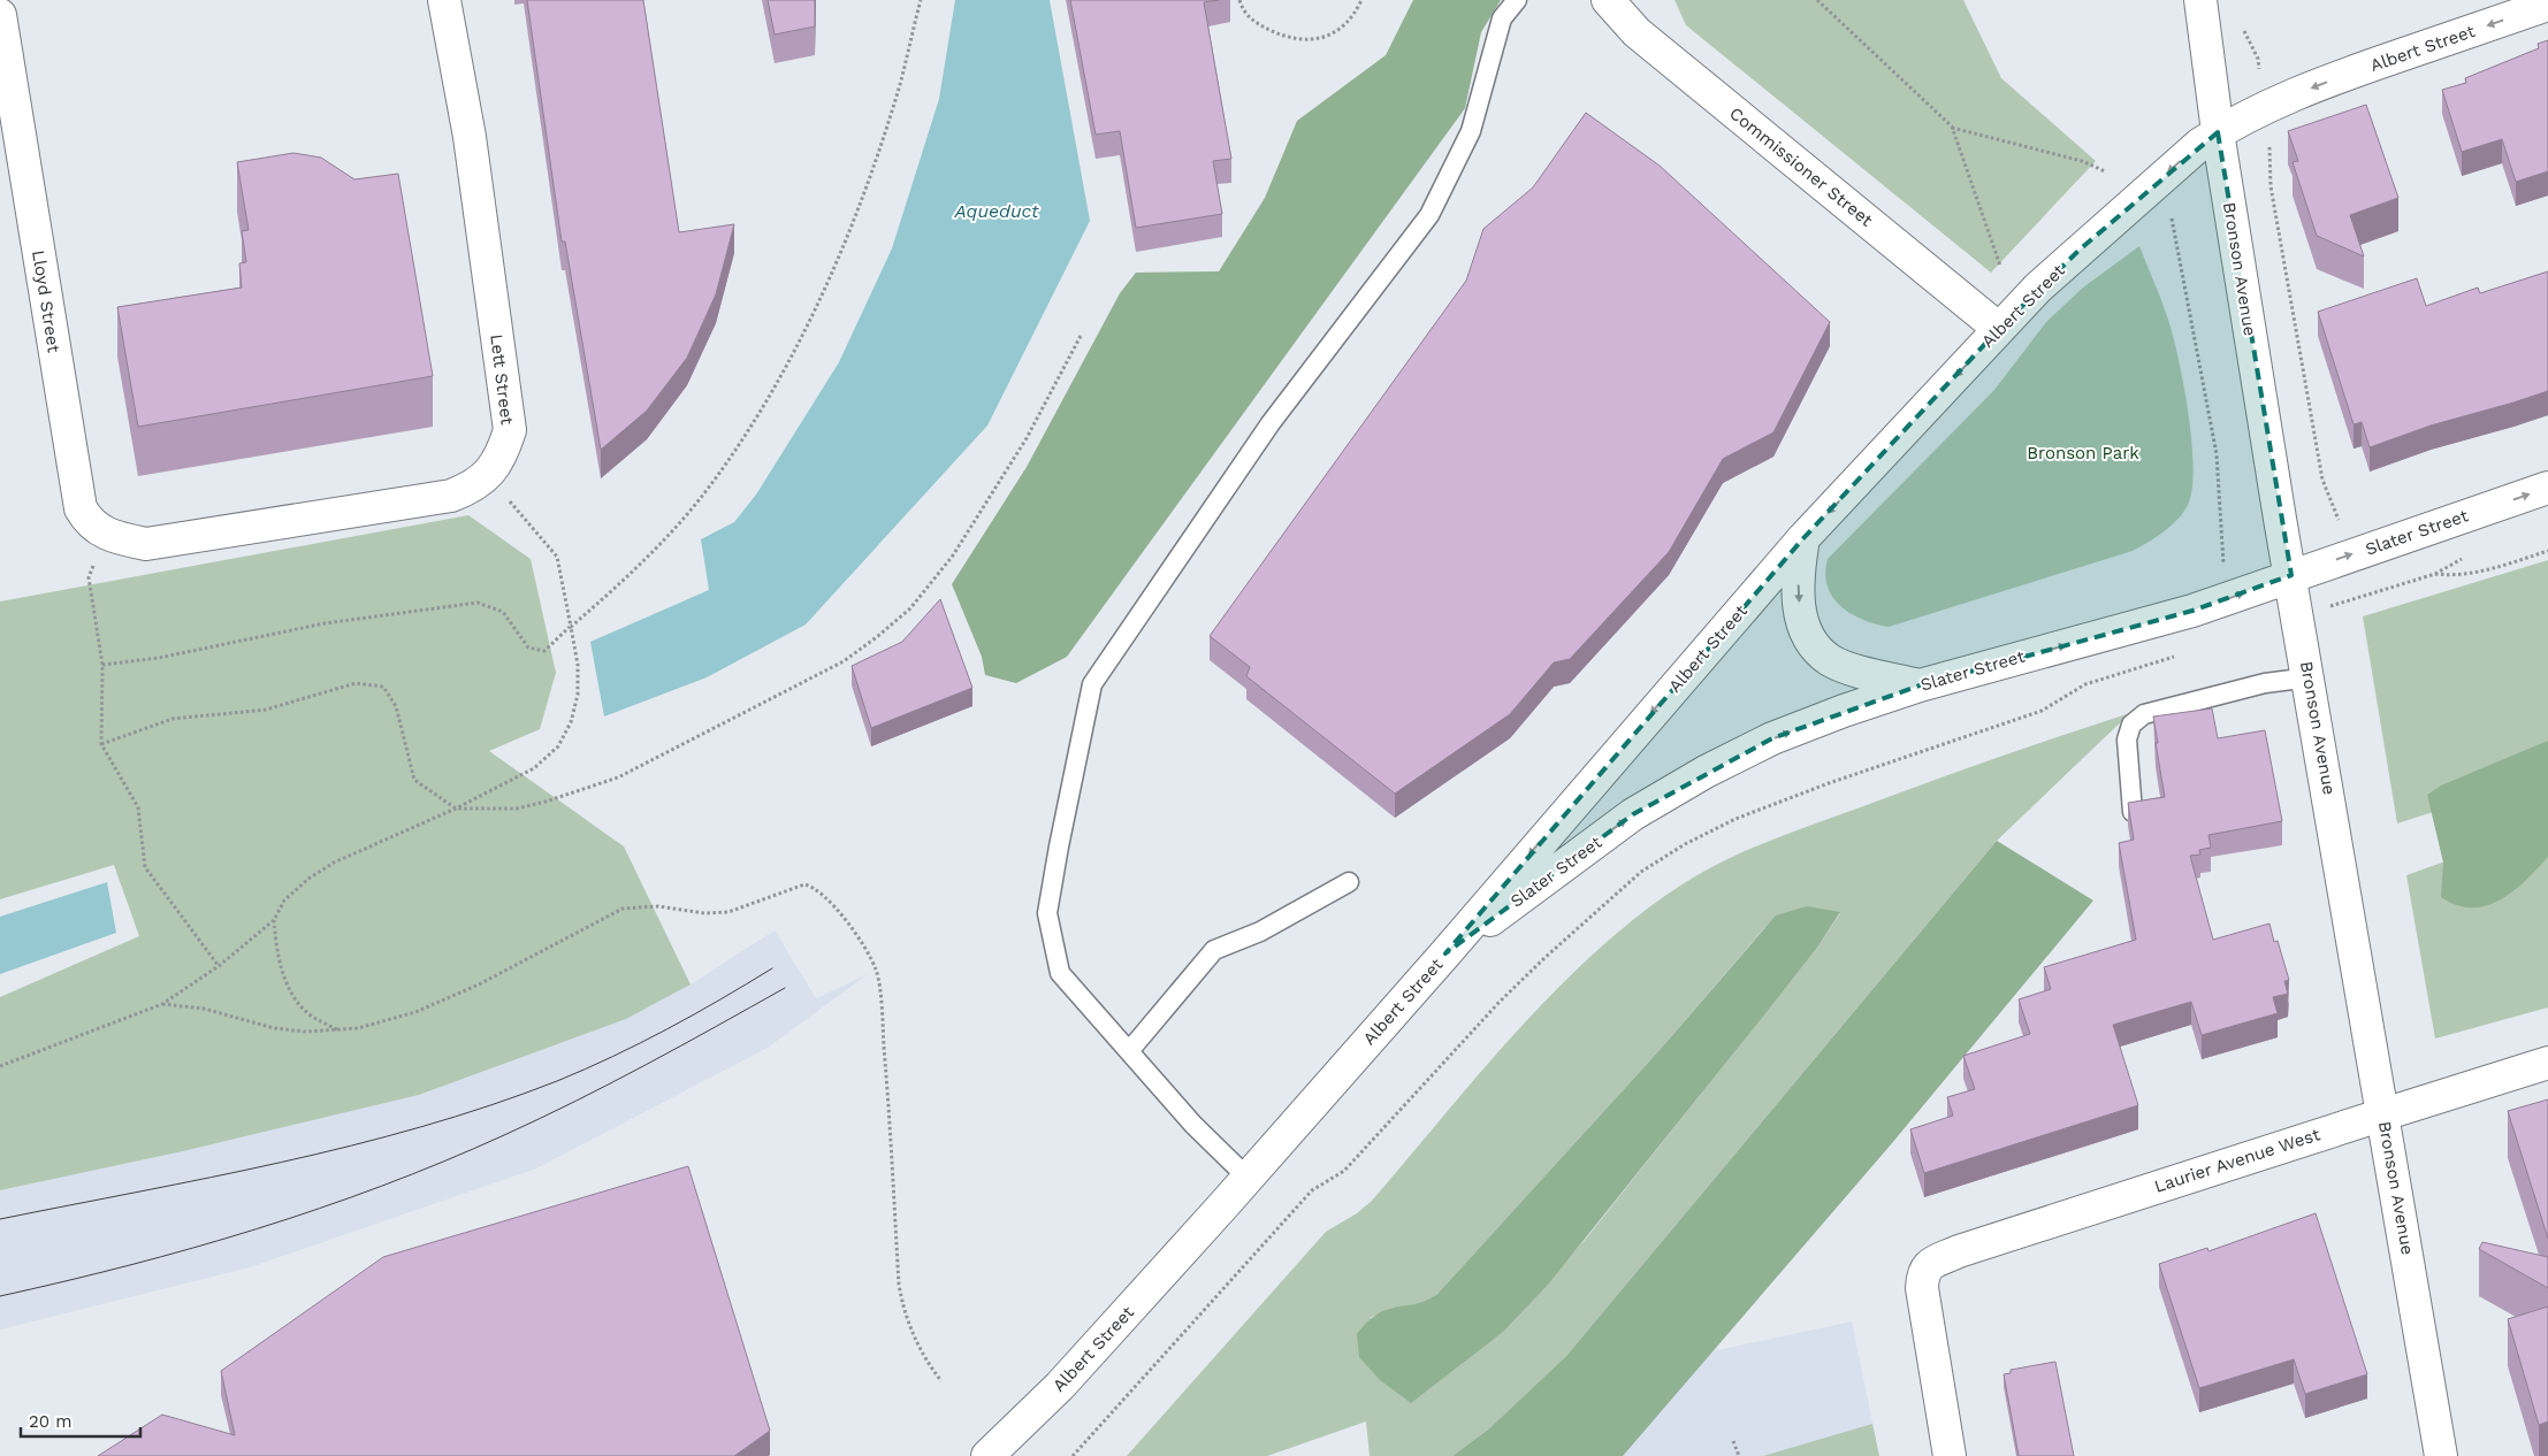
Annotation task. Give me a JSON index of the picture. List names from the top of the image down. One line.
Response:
{"streets":{"main road":["Albert Street","Commissioner Street","Bronson Avenue","Lloyd Street","Lett Street","Slater Street","Laurier Avenue West"]},"crossings":[["Albert Street","Commissioner Street"],["Albert Street","Bronson Avenue"],["Albert Street","Slater Street"],["Bronson Avenue","Slater Street"],["Bronson Avenue","Laurier Avenue West"],["Lloyd Street","Lett Street"]],"one_way":["Albert Street","Slater Street"],"water":["Aqueduct"],"parks":["Bronson Park"],"scale_bar":"20 m"}
